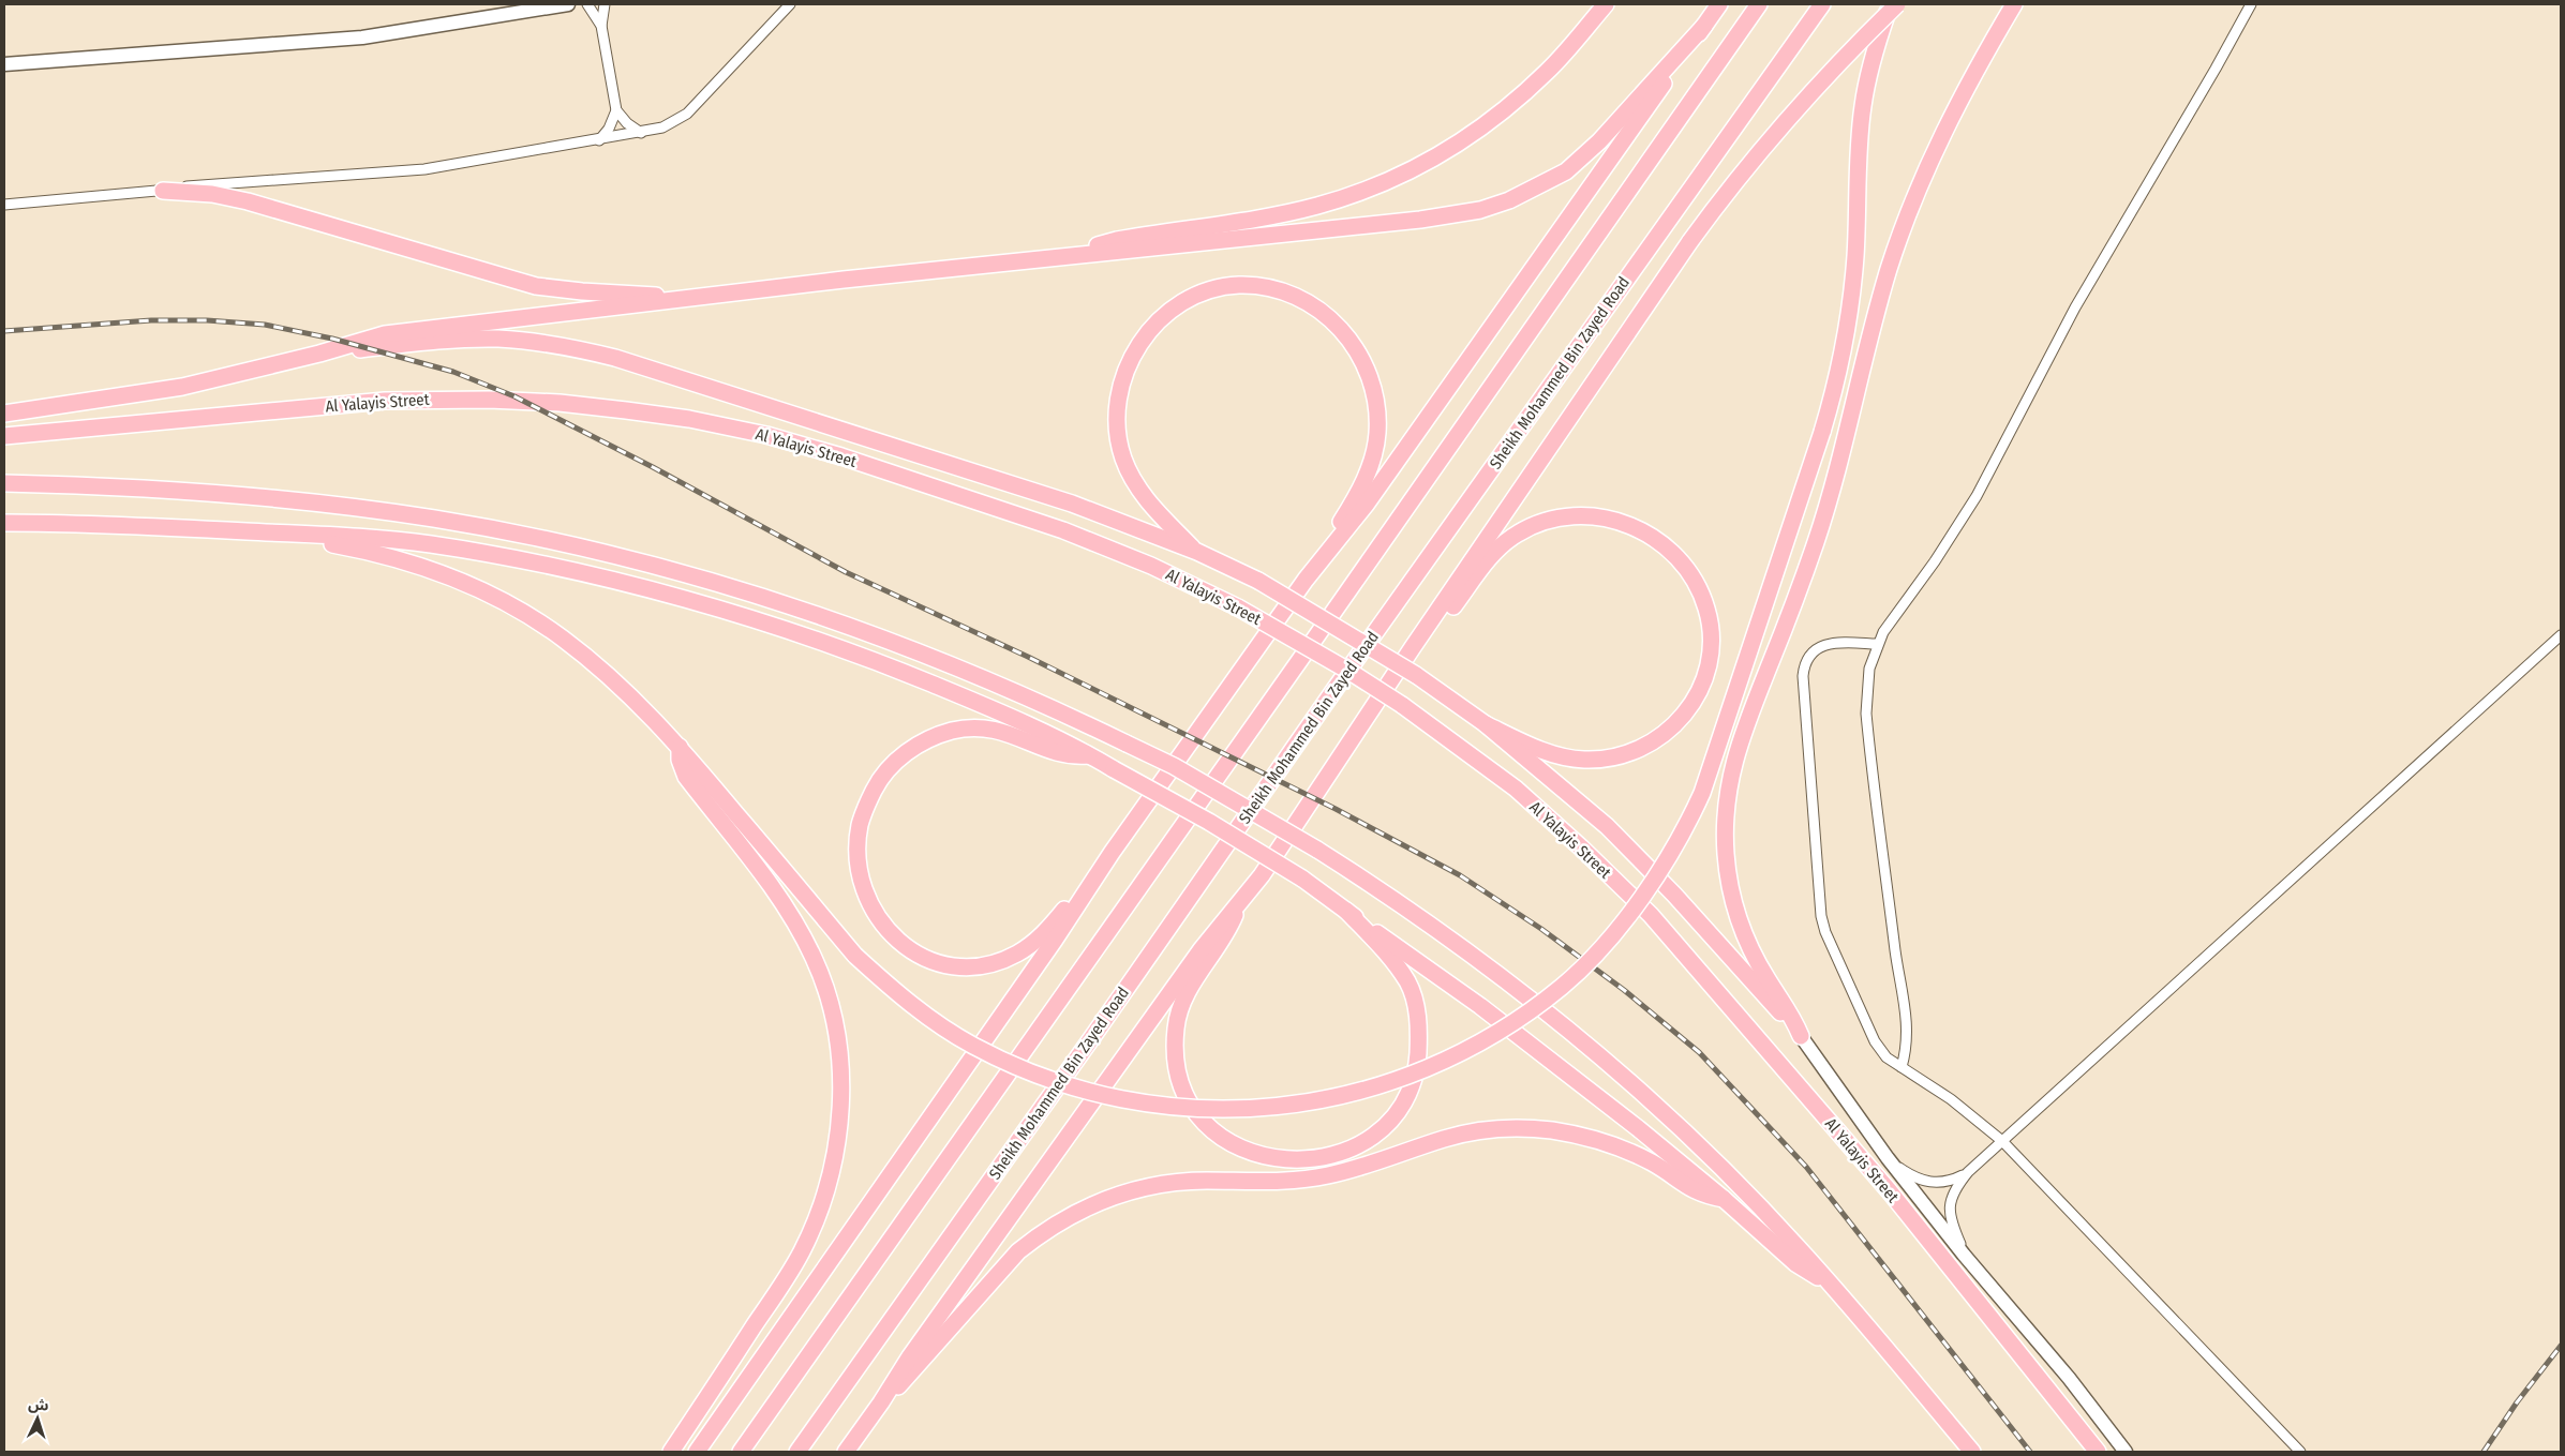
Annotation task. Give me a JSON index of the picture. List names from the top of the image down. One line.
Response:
{"streets":{"highway":["Sheikh Mohammed Bin Zayed Road","Al Yalayis Street"]},"north":"top"}
